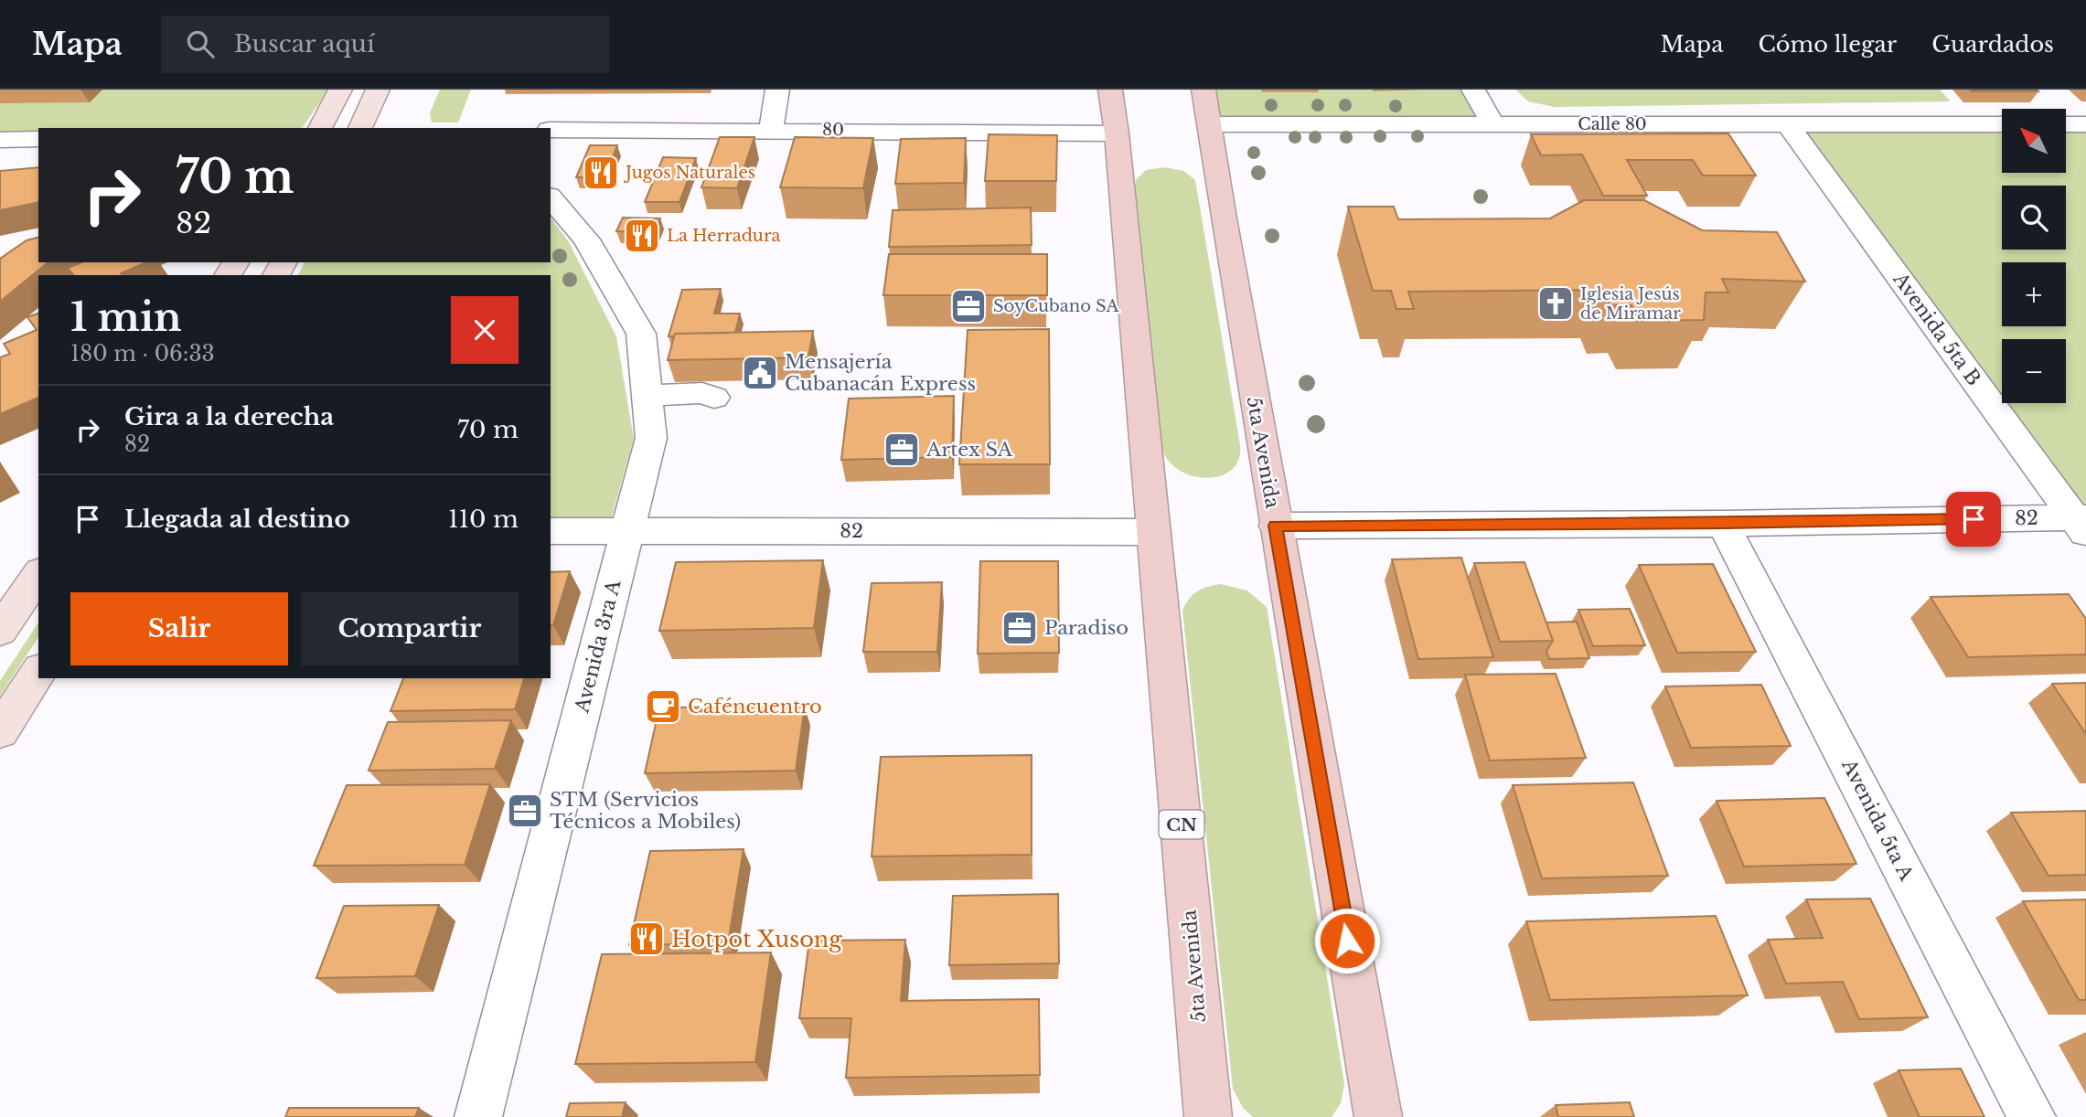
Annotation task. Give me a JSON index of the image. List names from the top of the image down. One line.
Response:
{"streets":{"highway":["5ta Avenida","CN"],"street":["Calle 80","80","Avenida 5ta B","82","Avenida 3ra A","Avenida 5ta A"]},"crossings":[["Calle 80","Avenida 5ta B"],["Calle 80","5ta Avenida"],["80","5ta Avenida"],["Avenida 5ta B","82"],["5ta Avenida","82"],["82","Avenida 3ra A"],["82","Avenida 5ta A"]],"places":{"restaurant":["Jugos Naturales","La Herradura","Hotpot Xusong"],"church":["Iglesia Jesús de Miramar"],"office":["SoyCubano SA","Artex SA","Paradiso","STM (Servicios Técnicos a Mobiles)"],"public building":["Mensajería Cubanacán Express"],"cafe":["Caféncuentro"]},"north":"top left","page":{"header":"Mapa","search":"Buscar aquí","nav":["Mapa","Cómo llegar","Guardados"],"map_buttons":["+","−"],"turn":["70 m","82"],"heading":["1 min","180 m · 06:33"],"list":[{"name":"Gira a la derecha","note":"82","value":"70 m"},{"name":"Llegada al destino","value":"110 m"}],"buttons":["Salir","Compartir"]}}
